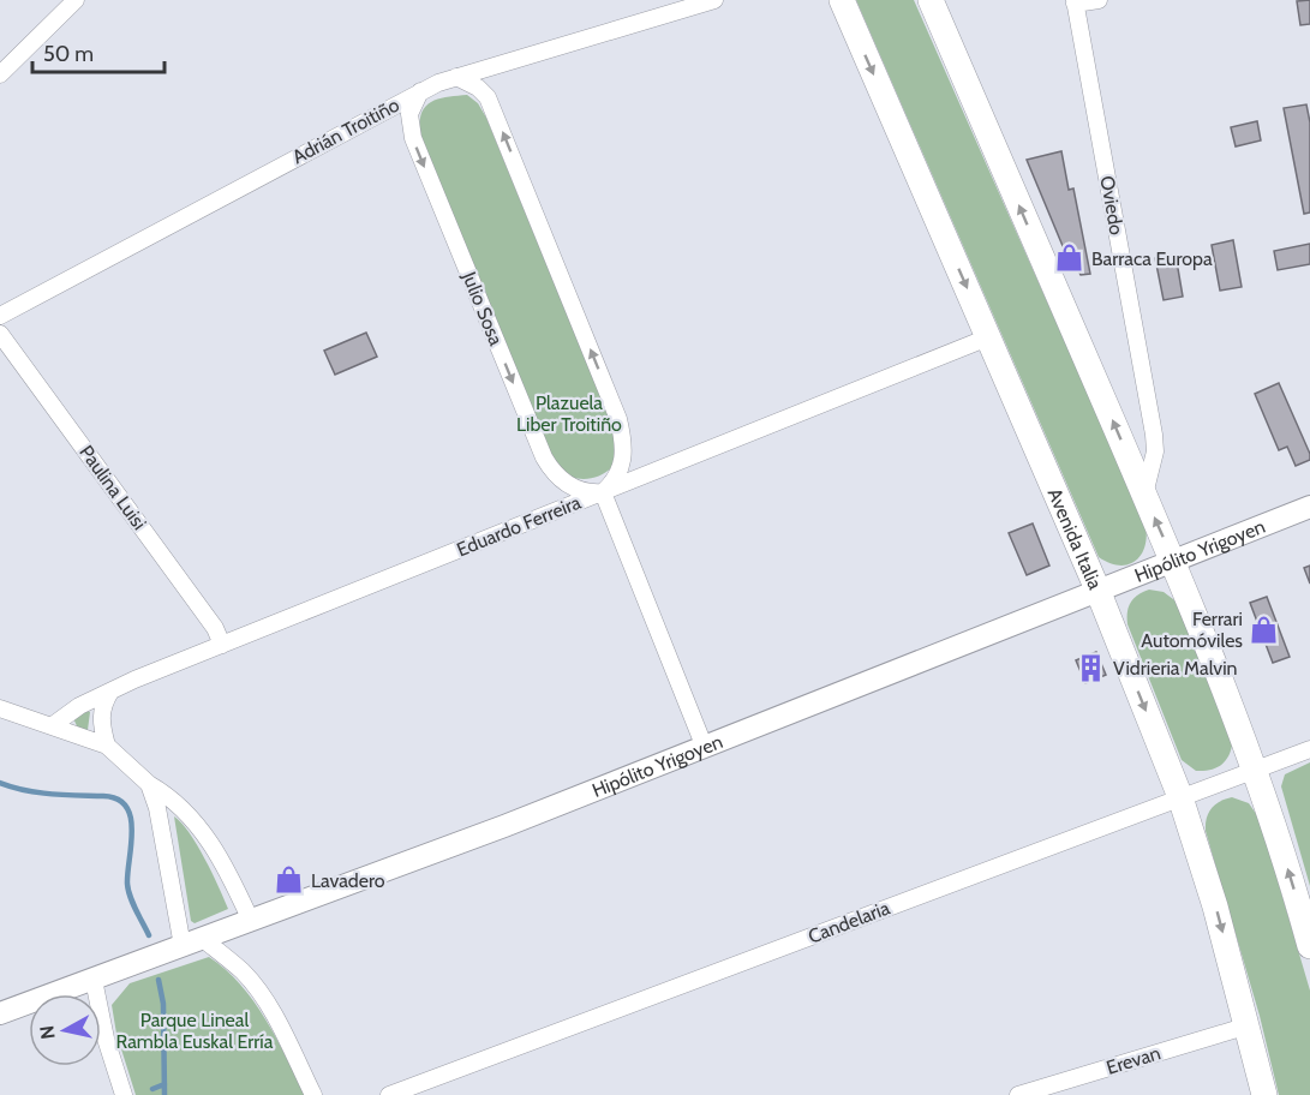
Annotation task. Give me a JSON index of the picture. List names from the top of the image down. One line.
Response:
{"streets":{"main road":["Avenida Italia"],"street":["Adrián Troitiño","Oviedo","Julio Sosa","Paulina Luisi","Eduardo Ferreira","Hipólito Yrigoyen","Candelaria","Erevan"]},"crossings":[["Adrián Troitiño","Julio Sosa"],["Julio Sosa","Eduardo Ferreira"],["Paulina Luisi","Eduardo Ferreira"],["Eduardo Ferreira","Avenida Italia"],["Avenida Italia","Hipólito Yrigoyen"],["Avenida Italia","Candelaria"],["Avenida Italia","Erevan"]],"parks":["Plazuela Liber Troitiño","Parque Lineal Rambla Euskal Erría"],"places":{"shop":["Barraca Europa","Ferrari Automóviles","Lavadero"],"building":["Vidrieria Malvin"]},"scale_bar":"50 m","north":"left"}
